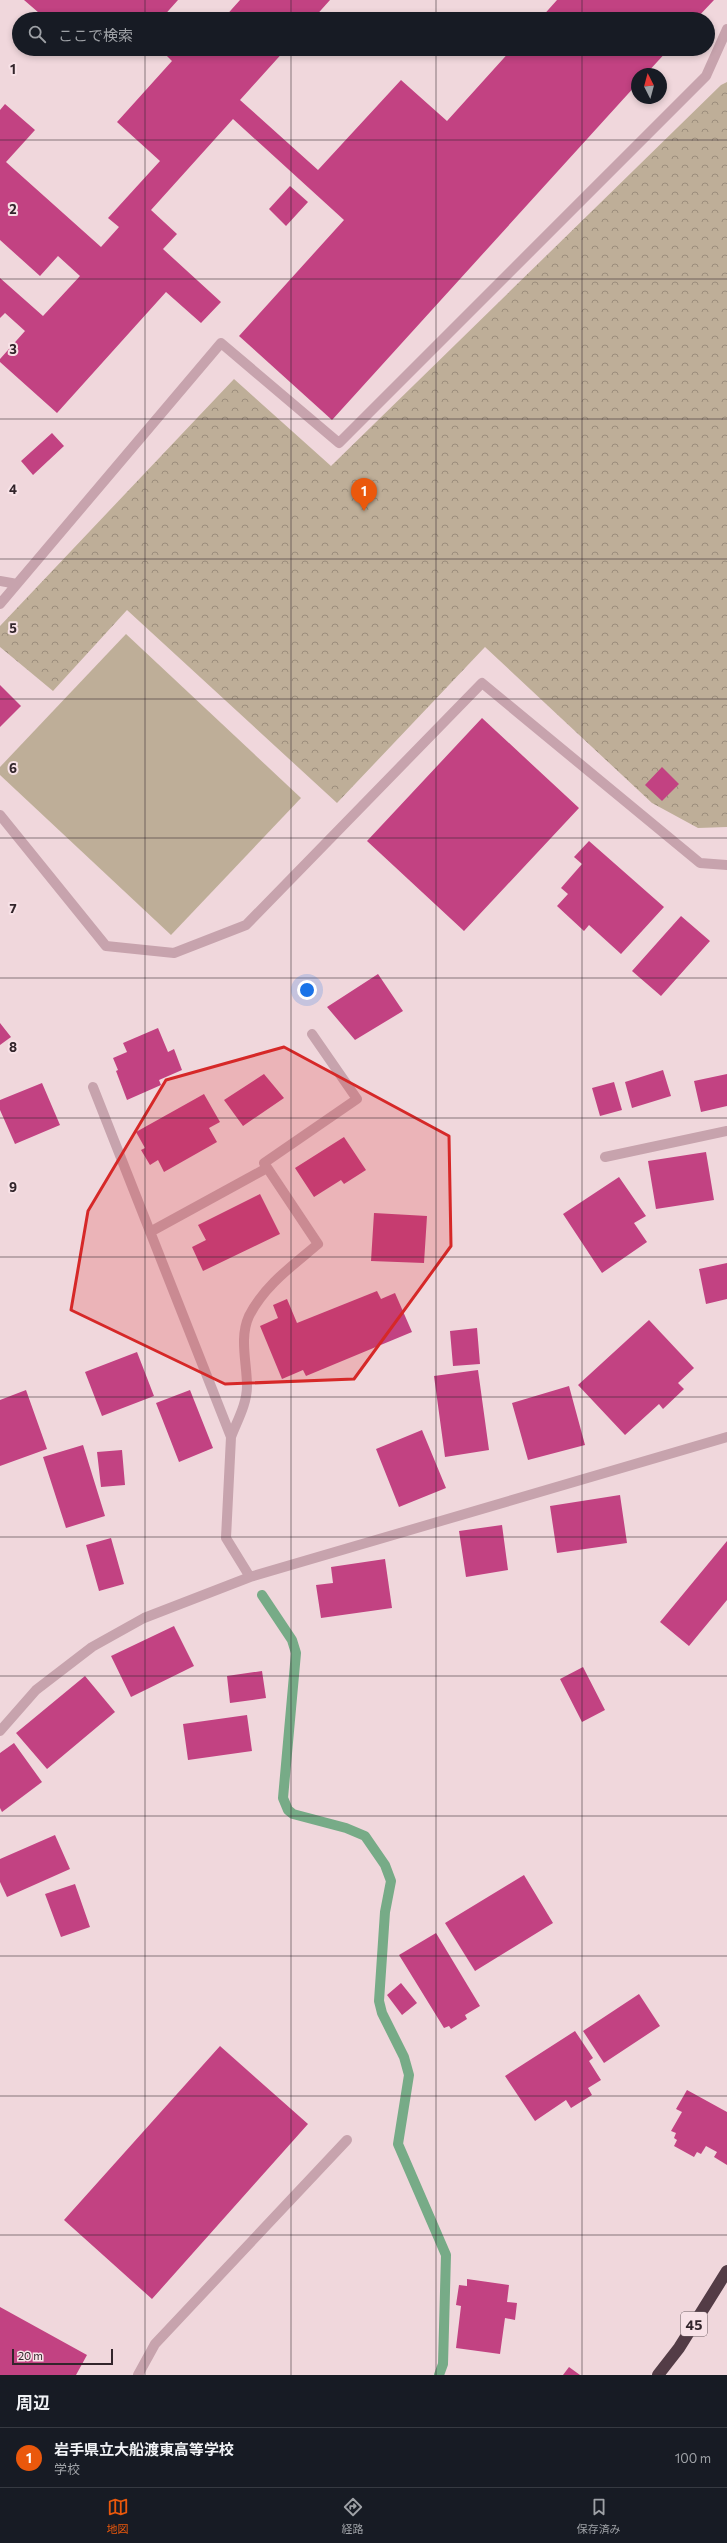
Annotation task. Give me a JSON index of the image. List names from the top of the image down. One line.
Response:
{"streets":{"highway":["45"]},"scale_bar":"20 m","north":"top","page":{"search":"ここで検索","pins":"1","scale":"20 m","heading":"周辺","list":[{"mark":"1","name":"岩手県立大船渡東高等学校","note":"学校","value":"100 m"}],"nav":["地図","経路","保存済み"]},"grid":{"rows":["1","2","3","4","5","6","7","8","9"]}}
